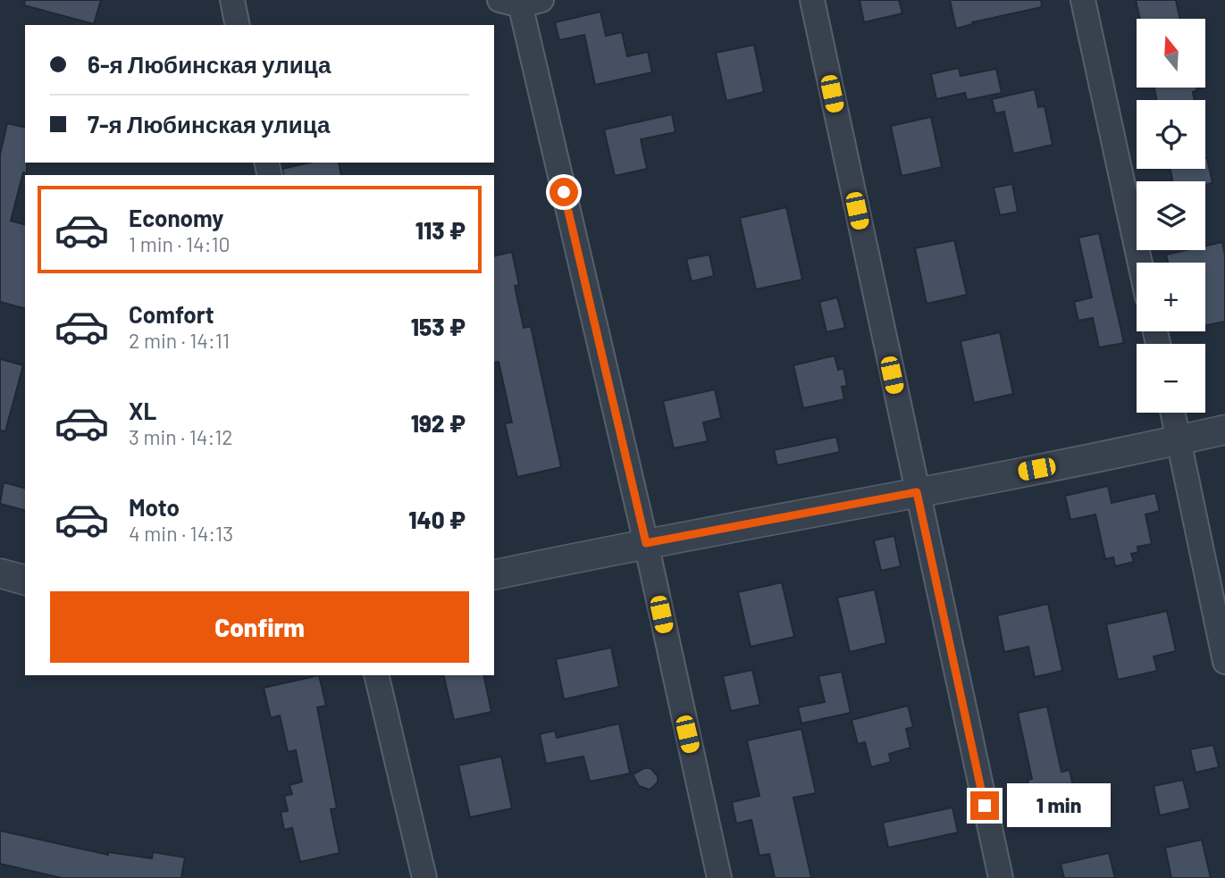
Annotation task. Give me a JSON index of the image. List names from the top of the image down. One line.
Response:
{"north":"top","page":{"map_buttons":["+","−"],"banner":["6-я Любинская улица","7-я Любинская улица"],"list":[{"name":"Economy","note":"1 min · 14:10","value":"113 ₽"},{"name":"Comfort","note":"2 min · 14:11","value":"153 ₽"},{"name":"XL","note":"3 min · 14:12","value":"192 ₽"},{"name":"Moto","note":"4 min · 14:13","value":"140 ₽"}],"buttons":"Confirm","bubble":"1 min"}}
